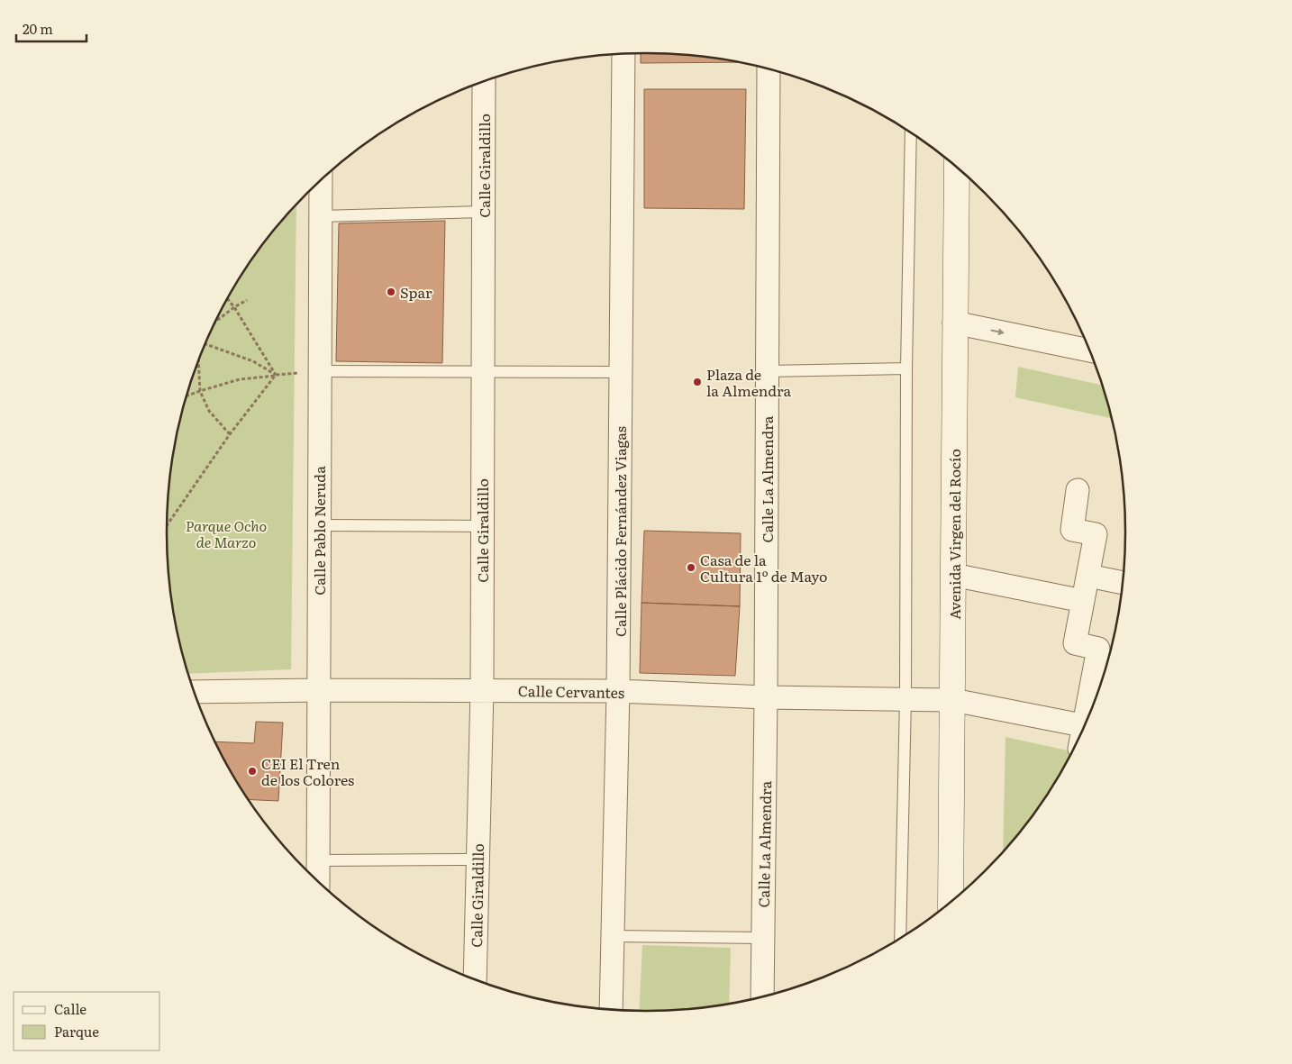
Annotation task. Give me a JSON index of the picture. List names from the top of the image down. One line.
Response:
{"streets":{"street":["Calle Giraldillo","Calle La Almendra","Calle Pablo Neruda","Calle Plácido Fernández Viagas","Avenida Virgen del Rocío","Calle Cervantes"]},"crossings":[["Calle Giraldillo","Calle Cervantes"],["Calle La Almendra","Calle Cervantes"],["Calle Pablo Neruda","Calle Cervantes"],["Calle Plácido Fernández Viagas","Calle Cervantes"],["Avenida Virgen del Rocío","Calle Cervantes"]],"parks":["Parque Ocho de Marzo"],"places":["Spar","Plaza de la Almendra","Casa de la Cultura 1º de Mayo","CEI El Tren de los Colores"],"legend":["Calle","Parque"],"scale_bar":"20 m"}
